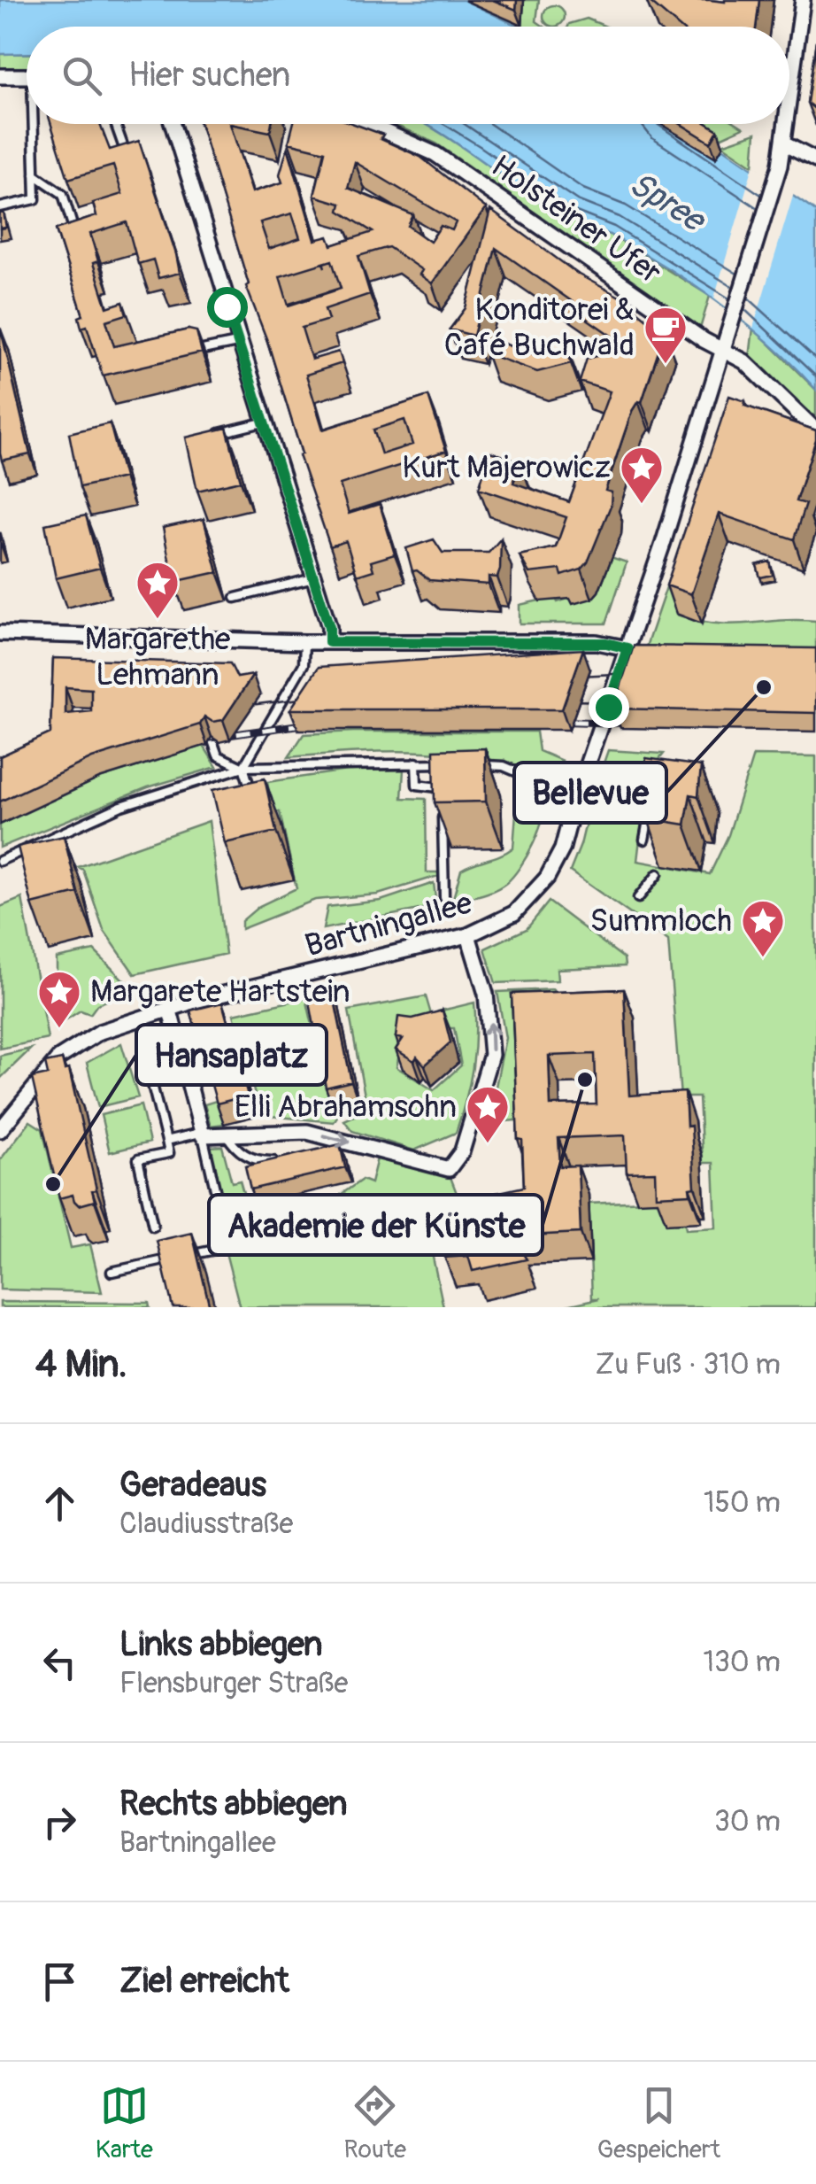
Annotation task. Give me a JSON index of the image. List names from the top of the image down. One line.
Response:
{"streets":{"street":["Holsteiner Ufer","Bartningallee"]},"crossings":[["Holsteiner Ufer","Bartningallee"]],"water":["Spree"],"places":{"cafe":["Konditorei & Café Buchwald"],"place":["Kurt Majerowicz","Margarethe Lehmann","Summloch","Margarete Hartstein","Elli Abrahamsohn"],"other":["Bellevue","Akademie der Künste","Hansaplatz"]},"page":{"search":"Hier suchen","heading":["4 Min.","Zu Fuß · 310 m"],"list":[["Geradeaus","Claudiusstraße","150 m"],["Links abbiegen","Flensburger Straße","130 m"],["Rechts abbiegen","Bartningallee","30 m"],"Ziel erreicht"],"nav":["Karte","Route","Gespeichert"]}}
